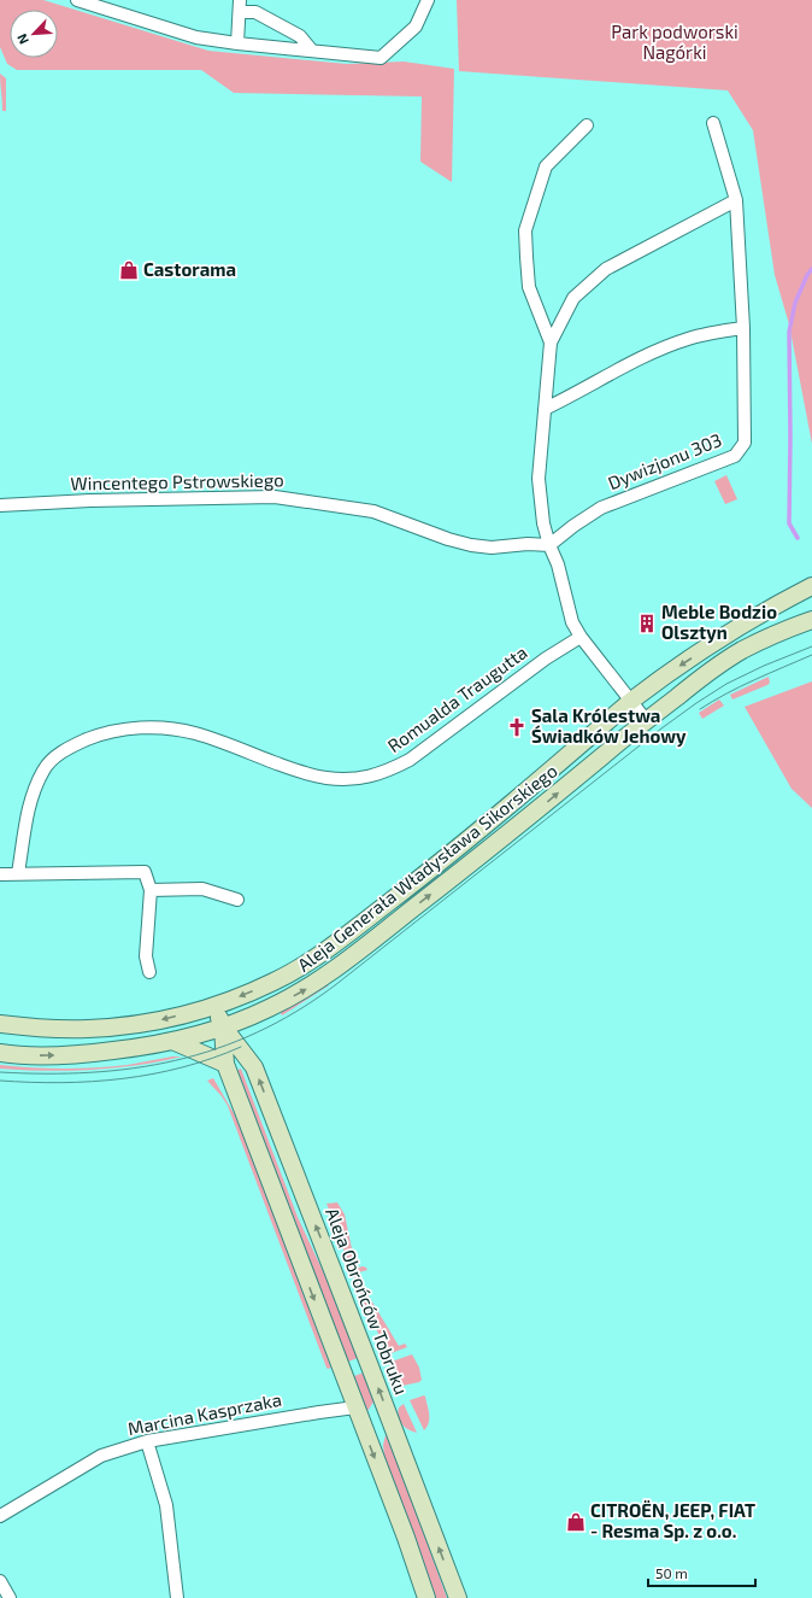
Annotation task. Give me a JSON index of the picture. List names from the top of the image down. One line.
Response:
{"streets":{"main road":["Aleja Generała Władysława Sikorskiego","Aleja Obrońców Tobruku"],"street":["Dywizjonu 303","Wincentego Pstrowskiego","Romualda Traugutta","Marcina Kasprzaka"]},"crossings":[["Dywizjonu 303","Wincentego Pstrowskiego"],["Aleja Generała Władysława Sikorskiego","Aleja Obrońców Tobruku"],["Aleja Obrońców Tobruku","Marcina Kasprzaka"]],"parks":["Park podworski Nagórki"],"places":{"shop":["Castorama","CITROËN, JEEP, FIAT - Resma Sp. z o.o."],"building":["Meble Bodzio Olsztyn"],"church":["Sala Królestwa Świadków Jehowy"]},"scale_bar":"50 m","north":"bottom left"}
